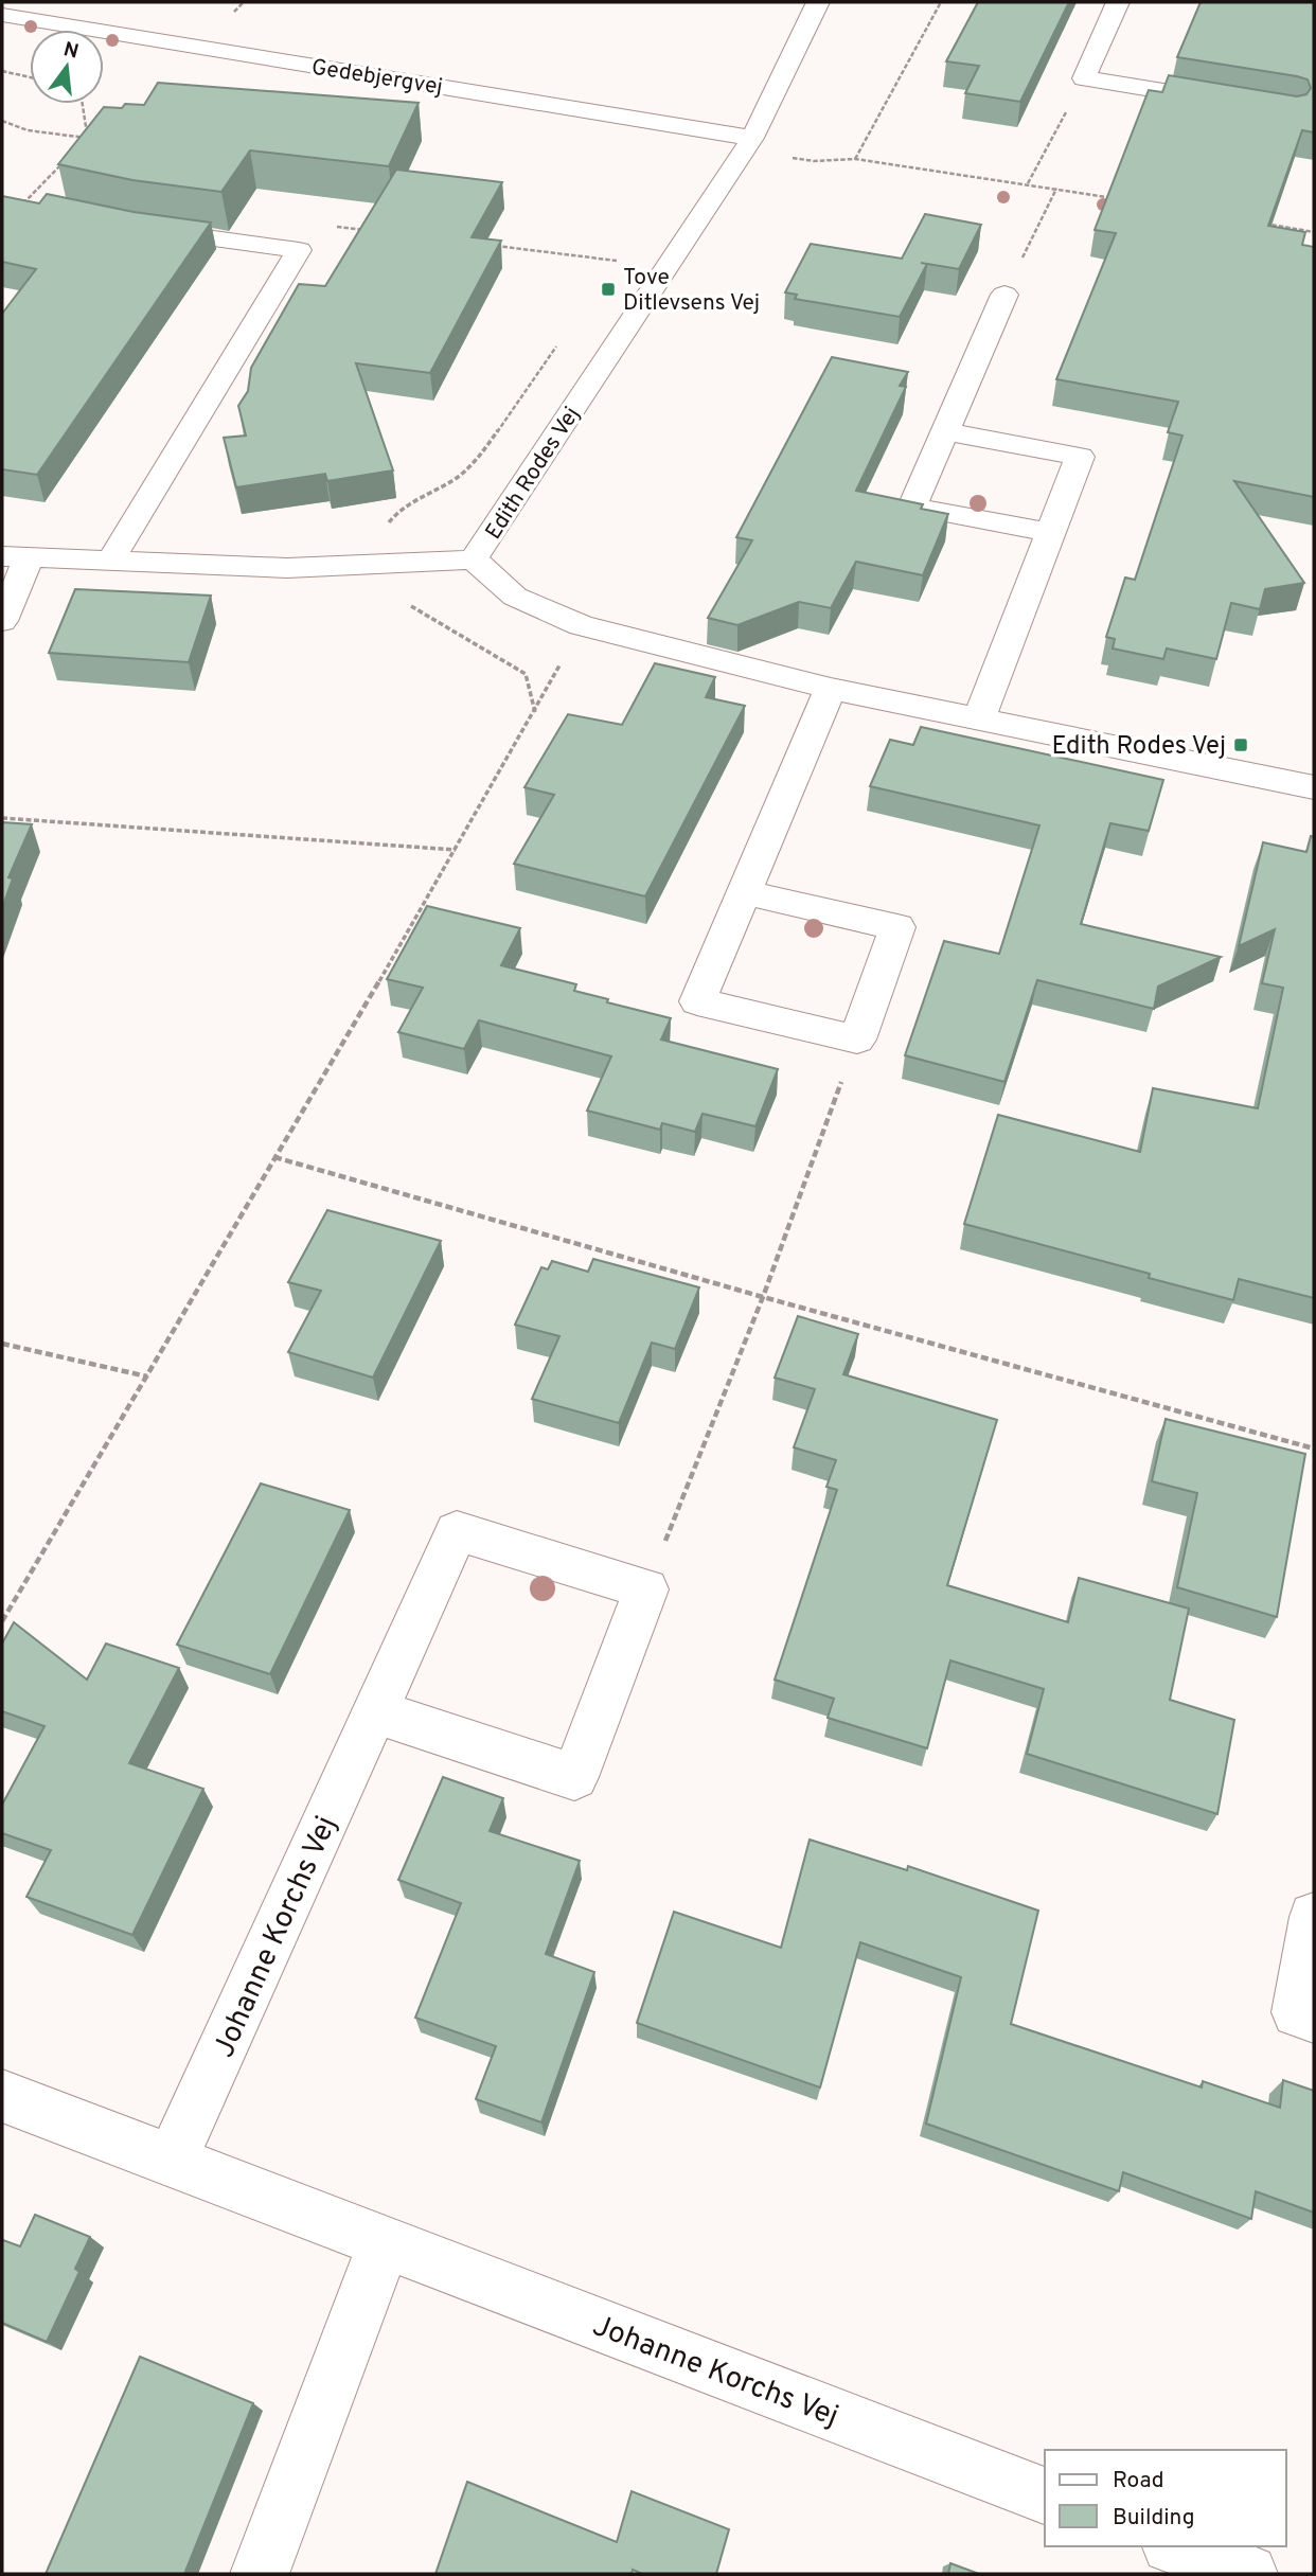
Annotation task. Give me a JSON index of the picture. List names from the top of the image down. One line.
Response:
{"streets":{"street":["Gedebjergvej","Edith Rodes Vej","Johanne Korchs Vej"]},"crossings":[["Gedebjergvej","Edith Rodes Vej"]],"places":{"transit":["Tove Ditlevsens Vej","Edith Rodes Vej"]},"legend":["Road","Building"],"north":"top"}
